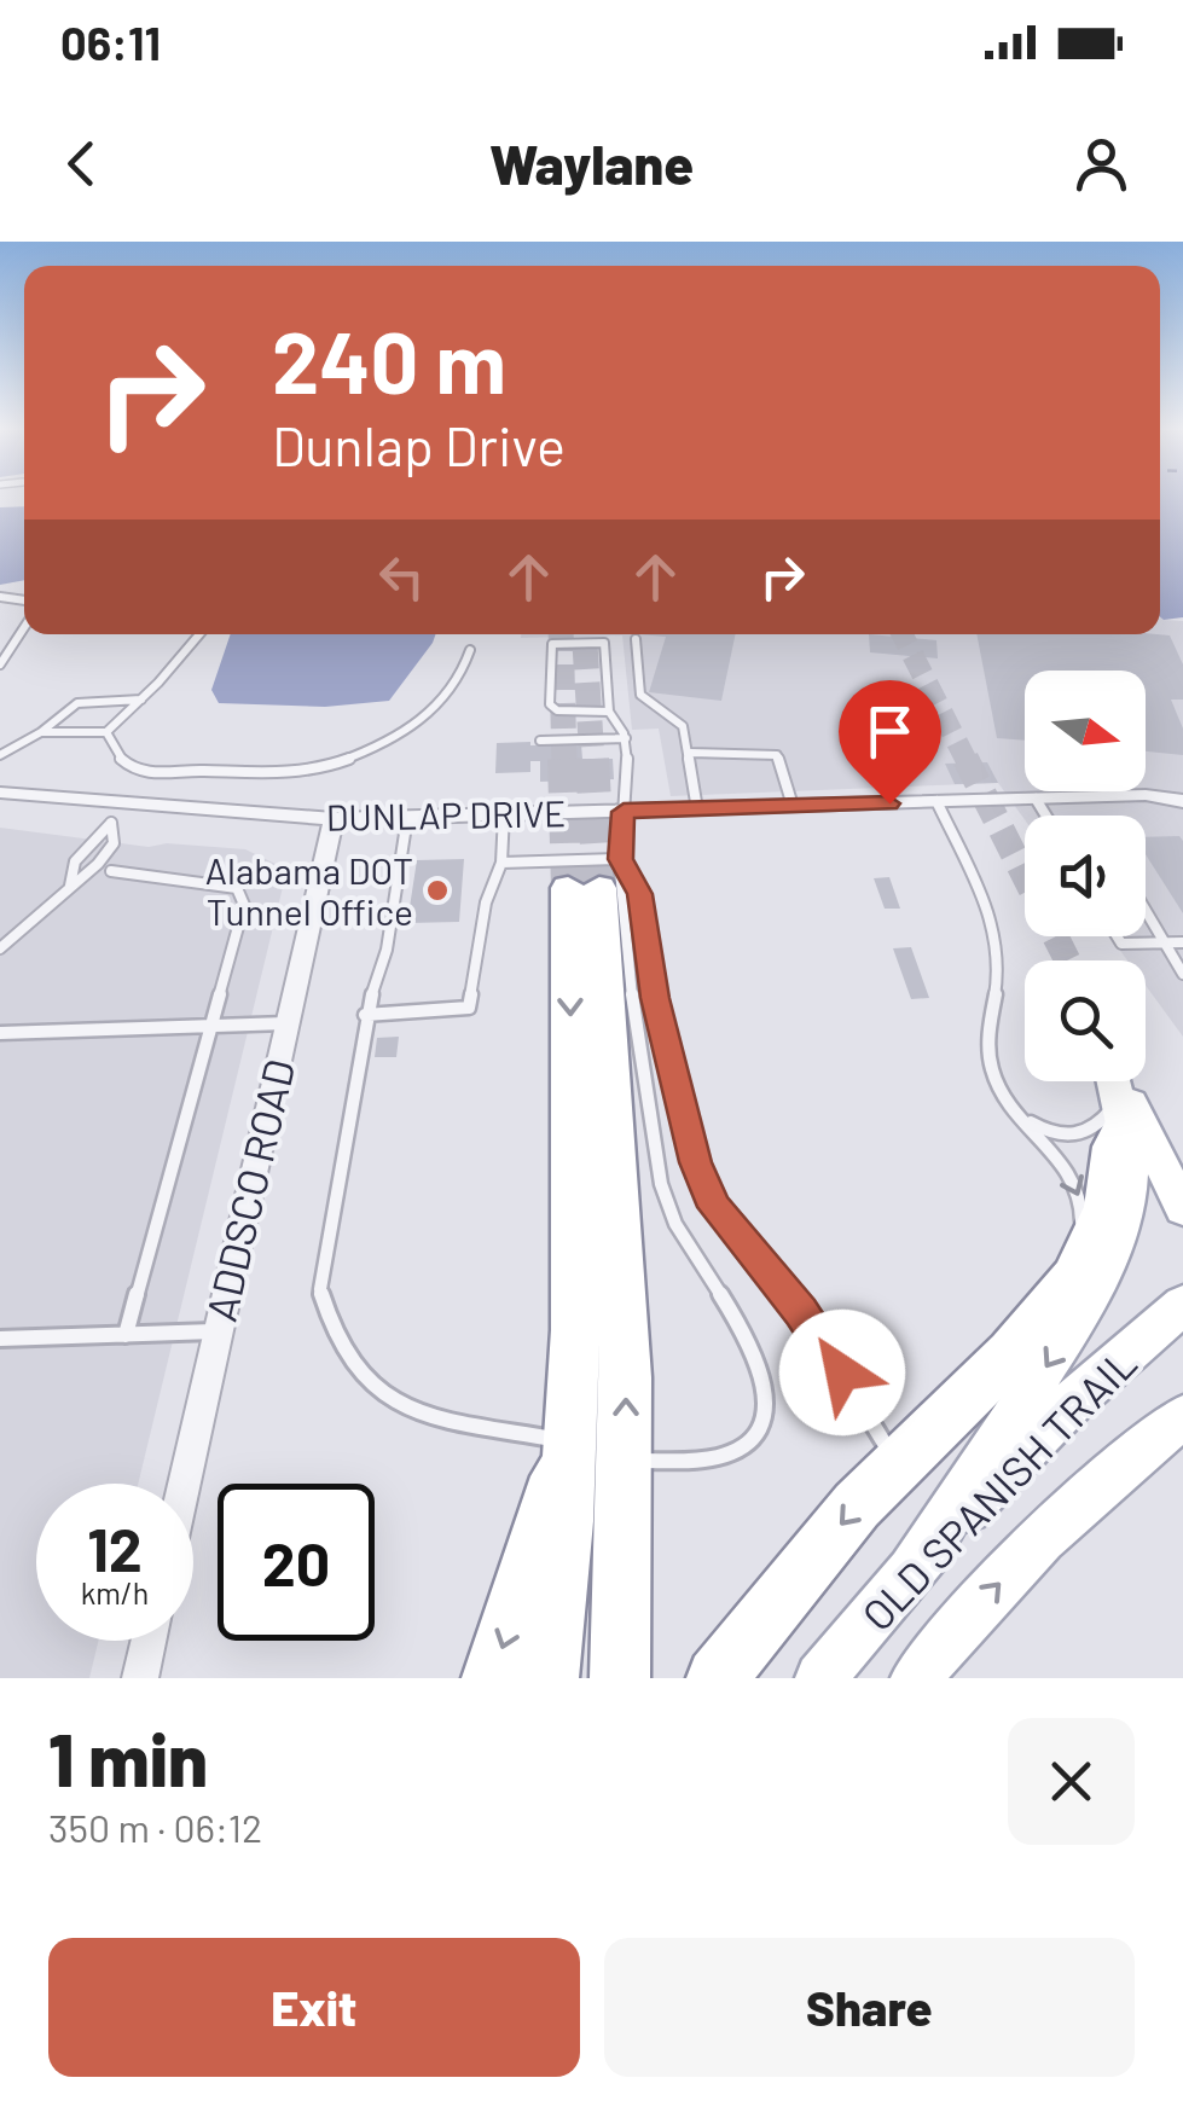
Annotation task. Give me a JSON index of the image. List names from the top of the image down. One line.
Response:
{"streets":{"main road":["OLD SPANISH TRAIL"],"street":["DUNLAP DRIVE","ADDSCO ROAD"]},"crossings":[["DUNLAP DRIVE","ADDSCO ROAD"]],"places":["Alabama DOT Tunnel Office"],"north":"right","page":{"status":"06:11","header":"Waylane","turn":["240 m","Dunlap Drive"],"speed":"12 km/h","limit":"20","heading":["1 min","350 m · 06:12"],"buttons":["Exit","Share"]}}
